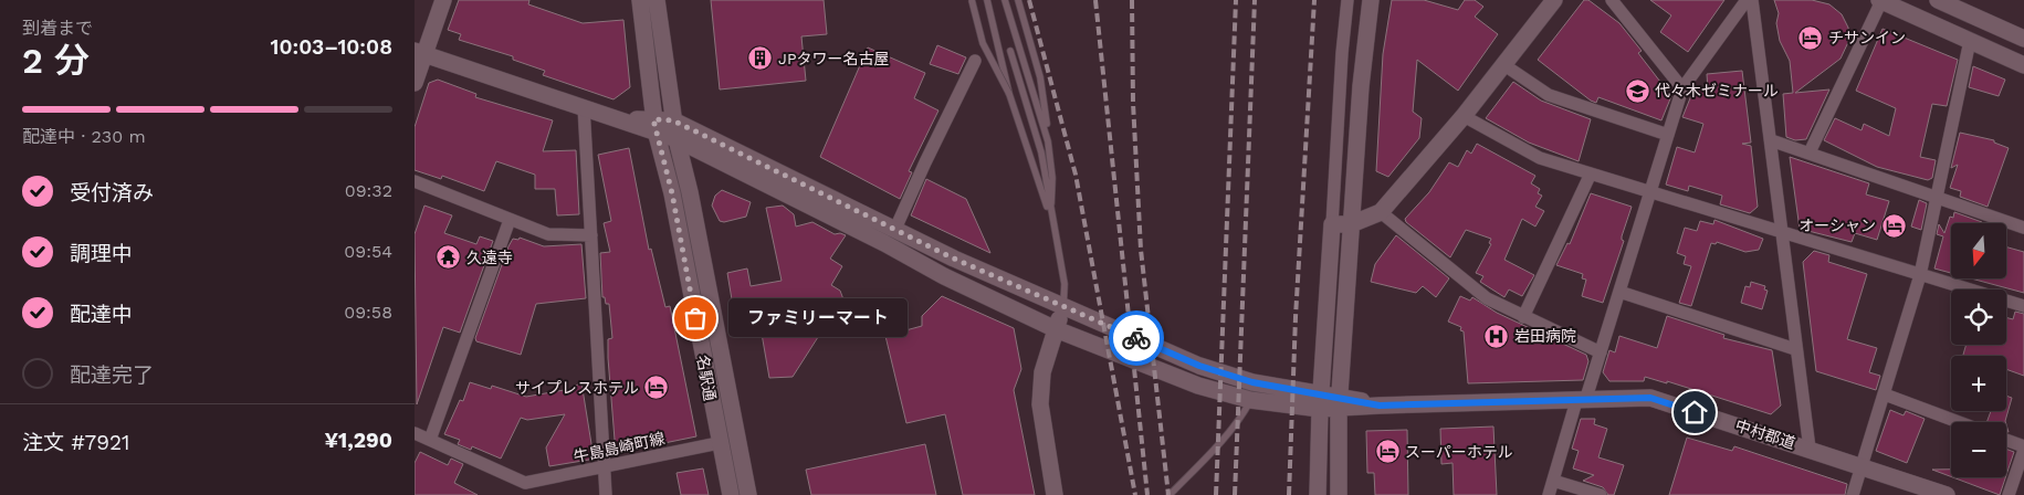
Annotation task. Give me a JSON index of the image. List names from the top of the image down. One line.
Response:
{"streets":{"street":["名駅通","中村郡道","牛島島崎町線"]},"crossings":[["名駅通","牛島島崎町線"]],"places":{"hotel":["チサンイン","オーシャン","サイプレスホテル","スーパーホテル"],"building":["JPタワー名古屋"],"school or university":["代々木ゼミナール"],"temple":["久遠寺"],"other":["ファミリーマート"],"hospital":["岩田病院"]},"north":"bottom","page":{"heading":["2 分","到着まで","10:03–10:08"],"panel":["注文 #7921","¥1,290"],"bar":"配達中 · 230 m","list":[["受付済み","09:32"],["調理中","09:54"],["配達中","09:58"],"配達完了"],"map_buttons":["+","−"],"bubble":"ファミリーマート"}}
